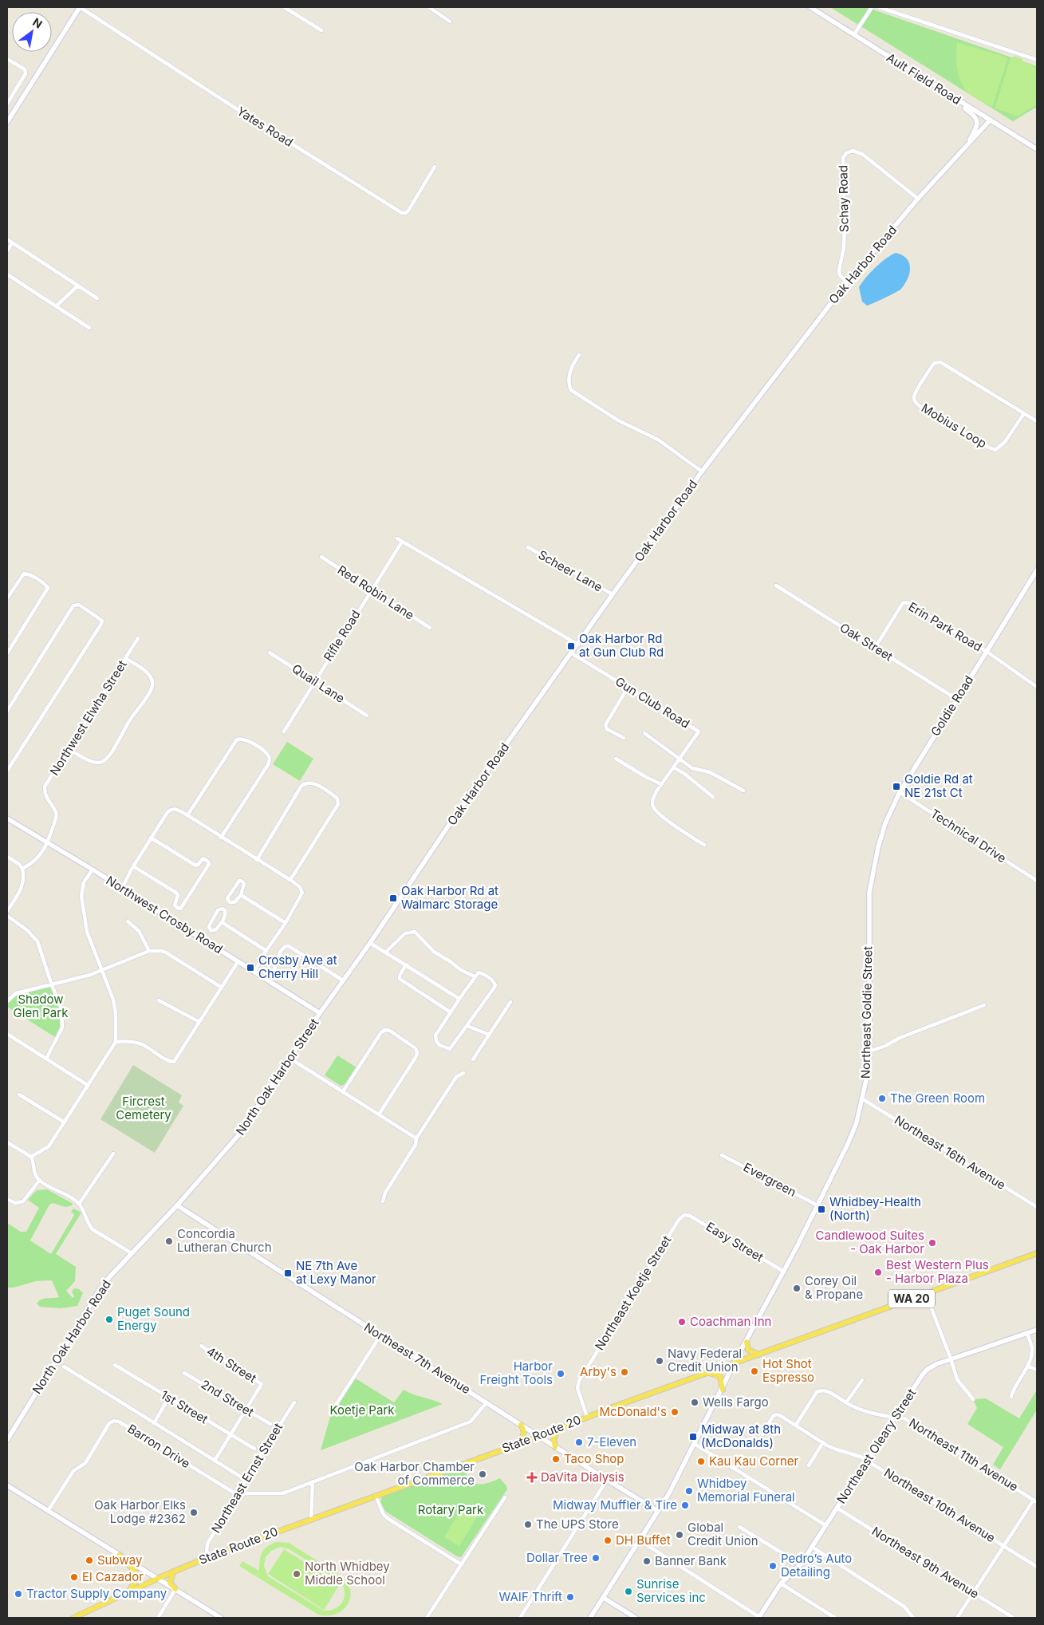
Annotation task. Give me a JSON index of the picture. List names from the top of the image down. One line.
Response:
{"streets":{"main road":["WA 20","State Route 20"],"street":["Ault Field Road","Yates Road","Schay Road","Oak Harbor Road","Mobius Loop","Scheer Lane","Red Robin Lane","Erin Park Road","Rifle Road","Oak Street","Quail Lane","Gun Club Road","Goldie Road","Northwest Elwha Street","Technical Drive","Northwest Crosby Road","Northeast Goldie Street","North Oak Harbor Street","Northeast 16th Avenue","Evergreen","Easy Street","Northeast Koetje Street","North Oak Harbor Road","Northeast 7th Avenue","4th Street","2nd Street","1st Street","Barron Drive","Northeast Oleary Street","Northeast 11th Avenue","Northeast Ernst Street","Northeast 10th Avenue","Northeast 9th Avenue"]},"crossings":[["Ault Field Road","Oak Harbor Road"],["Schay Road","Oak Harbor Road"],["Oak Harbor Road","Scheer Lane"],["Oak Harbor Road","Gun Club Road"],["Oak Harbor Road","North Oak Harbor Street"],["Red Robin Lane","Rifle Road"],["Erin Park Road","Oak Street"],["Erin Park Road","Goldie Road"],["Rifle Road","Quail Lane"],["Oak Street","Goldie Road"],["Goldie Road","Technical Drive"],["Goldie Road","Northeast Goldie Street"],["Northwest Elwha Street","Northwest Crosby Road"],["Northwest Crosby Road","North Oak Harbor Street"],["Northeast Goldie Street","Northeast 16th Avenue"],["Northeast Goldie Street","Evergreen"],["Northeast Goldie Street","Easy Street"],["Northeast Goldie Street","Northeast 7th Avenue"],["Northeast Goldie Street","State Route 20"],["North Oak Harbor Street","North Oak Harbor Road"],["North Oak Harbor Street","Northeast 7th Avenue"],["Easy Street","Northeast Koetje Street"],["Northeast Koetje Street","State Route 20"],["North Oak Harbor Road","Northeast 7th Avenue"],["Northeast 7th Avenue","State Route 20"],["4th Street","2nd Street"],["State Route 20","Northeast Ernst Street"],["Barron Drive","Northeast Ernst Street"],["Northeast Oleary Street","Northeast 11th Avenue"],["Northeast Oleary Street","Northeast 10th Avenue"],["Northeast Oleary Street","Northeast 9th Avenue"],["Northeast 11th Avenue","Northeast 10th Avenue"]],"parks":["Shadow Glen Park","Fircrest Cemetery","Koetje Park","Rotary Park"],"places":{"transit":["Oak Harbor Rd at Gun Club Rd","Goldie Rd at NE 21st Ct","Oak Harbor Rd at Walmarc Storage","Crosby Ave at Cherry Hill","Whidbey-Health (North)","NE 7th Ave at Lexy Manor","Midway at 8th (McDonalds)"],"other":["The Green Room","Concordia Lutheran Church","Candlewood Suites - Oak Harbor","Best Western Plus - Harbor Plaza","Corey Oil & Propane","Puget Sound Energy","Coachman Inn","Navy Federal Credit Union","Hot Shot Espresso","Arby's","Harbor Freight Tools","Wells Fargo","McDonald's","7-Eleven","Taco Shop","Kau Kau Corner","Oak Harbor Chamber of Commerce","Whidbey Memorial Funeral","Midway Muffler & Tire","Oak Harbor Elks Lodge #2362","The UPS Store","Global Credit Union","DH Buffet","Dollar Tree","Subway","Banner Bank","Pedro’s Auto Detailing","North Whidbey Middle School","El Cazador","Sunrise Services inc","Tractor Supply Company","WAIF Thrift"],"health":["DaVita Dialysis"]},"north":"top right"}
